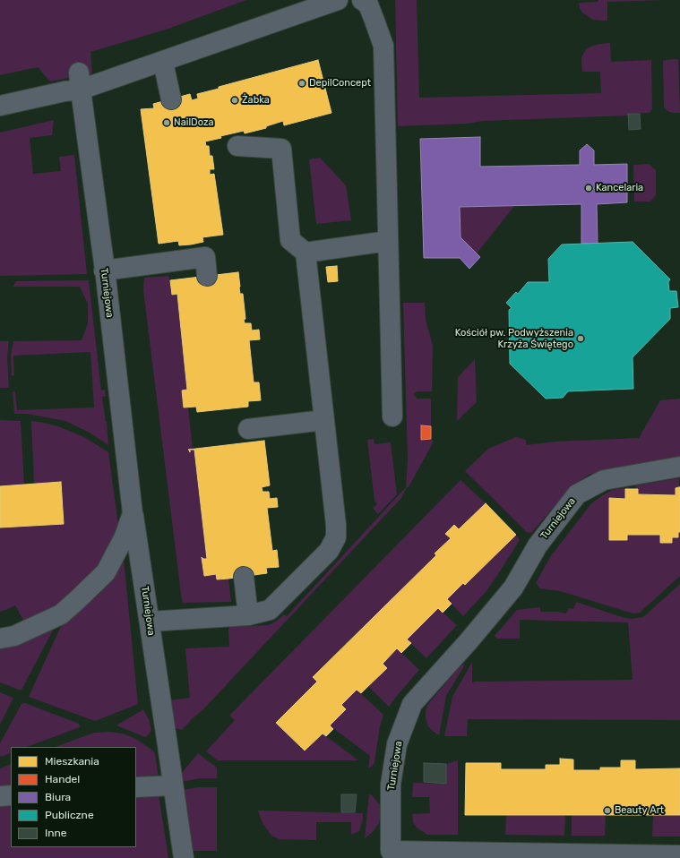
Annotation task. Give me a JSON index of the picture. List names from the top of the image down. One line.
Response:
{"streets":{"street":["Turniejowa"]},"places":["DepilConcept","Żabka","NailDoza","Kancelaria","Kościół pw. Podwyższenia Krzyża Świętego","Beauty Art"],"legend":["Mieszkania","Handel","Biura","Publiczne","Inne"]}
